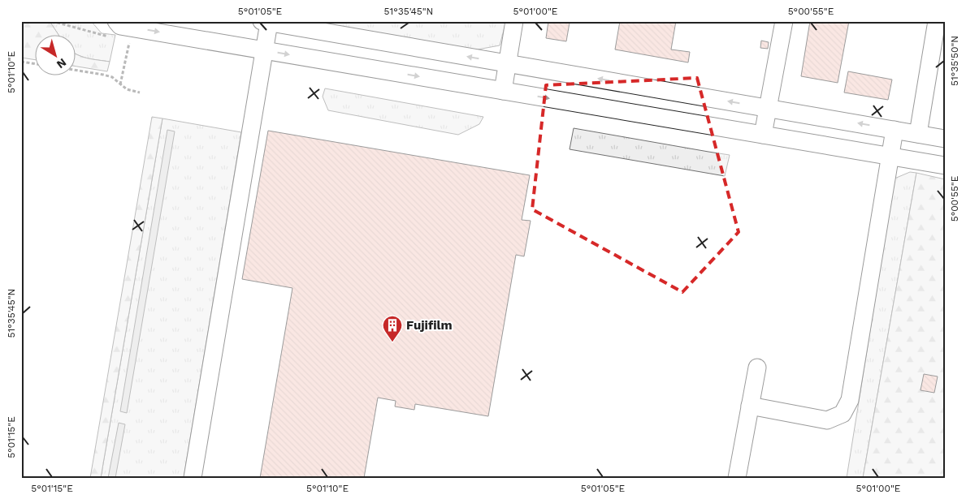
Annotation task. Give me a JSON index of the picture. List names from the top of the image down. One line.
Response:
{"places":{"building":["Fujifilm"]},"north":"bottom right","coordinates":["5°01'05\"E","51°35'45\"N","5°01'00\"E","5°00'55\"E","51°35'50\"N","5°01'10\"E","5°01'15\"E"]}
